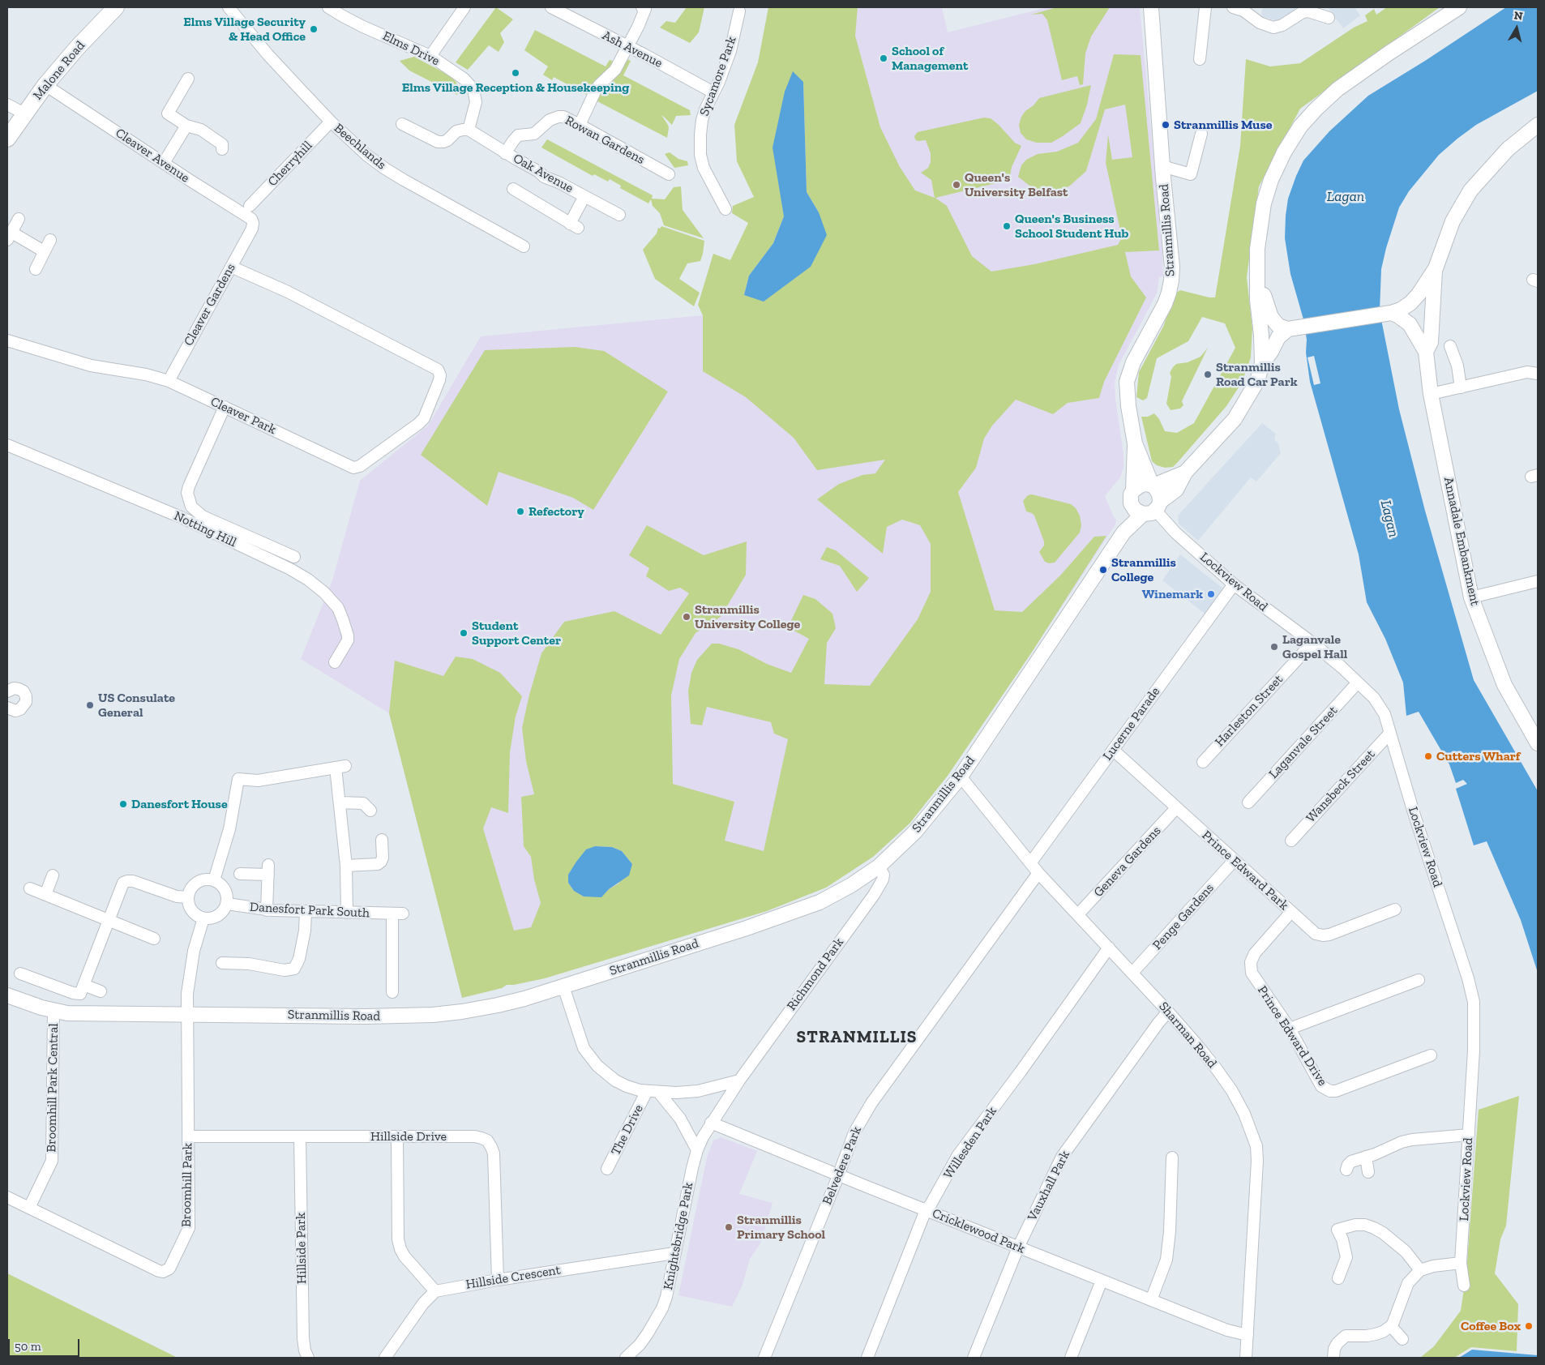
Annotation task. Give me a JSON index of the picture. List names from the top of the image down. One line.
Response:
{"streets":{"main road":["Malone Road"],"street":["Elms Drive","Ash Avenue","Sycamore Park","Rowan Gardens","Beechlands","Cleaver Avenue","Cherryhill","Oak Avenue","Stranmillis Road","Cleaver Gardens","Cleaver Park","Notting Hill","Annadale Embankment","Lockview Road","Harleston Street","Lucerne Parade","Laganvale Street","Wansbeck Street","Geneva Gardens","Prince Edward Park","Danesfort Park South","Penge Gardens","Richmond Park","Sharman Road","Prince Edward Drive","Broomhill Park Central","The Drive","Hillside Drive","Willesden Park","Belvedere Park","Broomhill Park","Vauxhall Park","Cricklewood Park","Knightsbridge Park","Hillside Park","Hillside Crescent"]},"crossings":[["Elms Drive","Oak Avenue"],["Ash Avenue","Sycamore Park"],["Malone Road","Cleaver Avenue"],["Rowan Gardens","Oak Avenue"],["Beechlands","Cherryhill"],["Cleaver Avenue","Cleaver Gardens"],["Stranmillis Road","Lockview Road"],["Stranmillis Road","Richmond Park"],["Stranmillis Road","Sharman Road"],["Stranmillis Road","Broomhill Park Central"],["Stranmillis Road","Broomhill Park"],["Cleaver Gardens","Cleaver Park"],["Lockview Road","Harleston Street"],["Lockview Road","Lucerne Parade"],["Lockview Road","Laganvale Street"],["Lockview Road","Wansbeck Street"],["Lucerne Parade","Prince Edward Park"],["Lucerne Parade","Sharman Road"],["Geneva Gardens","Prince Edward Park"],["Geneva Gardens","Sharman Road"],["Prince Edward Park","Penge Gardens"],["Prince Edward Park","Prince Edward Drive"],["Danesfort Park South","Broomhill Park"],["Penge Gardens","Sharman Road"],["Richmond Park","Cricklewood Park"],["Richmond Park","Knightsbridge Park"],["Sharman Road","Willesden Park"],["Sharman Road","Belvedere Park"],["Sharman Road","Vauxhall Park"],["Sharman Road","Cricklewood Park"],["Broomhill Park Central","Broomhill Park"],["Hillside Drive","Broomhill Park"],["Hillside Drive","Hillside Park"],["Hillside Drive","Hillside Crescent"],["Willesden Park","Cricklewood Park"],["Belvedere Park","Cricklewood Park"],["Vauxhall Park","Cricklewood Park"],["Knightsbridge Park","Hillside Crescent"]],"districts":["STRANMILLIS"],"water":["Lagan"],"places":["Elms Village Security & Head Office","School of Management","Elms Village Reception & Housekeeping","Stranmillis Muse","Queen's University Belfast","Queen's Business School Student Hub","Stranmillis Road Car Park","Refectory","Stranmillis College","Winemark","Stranmillis University College","Student Support Center","Laganvale Gospel Hall","US Consulate General","Cutters Wharf","Danesfort House","Stranmillis Primary School","Coffee Box"],"scale_bar":"50 m","north":"top"}
